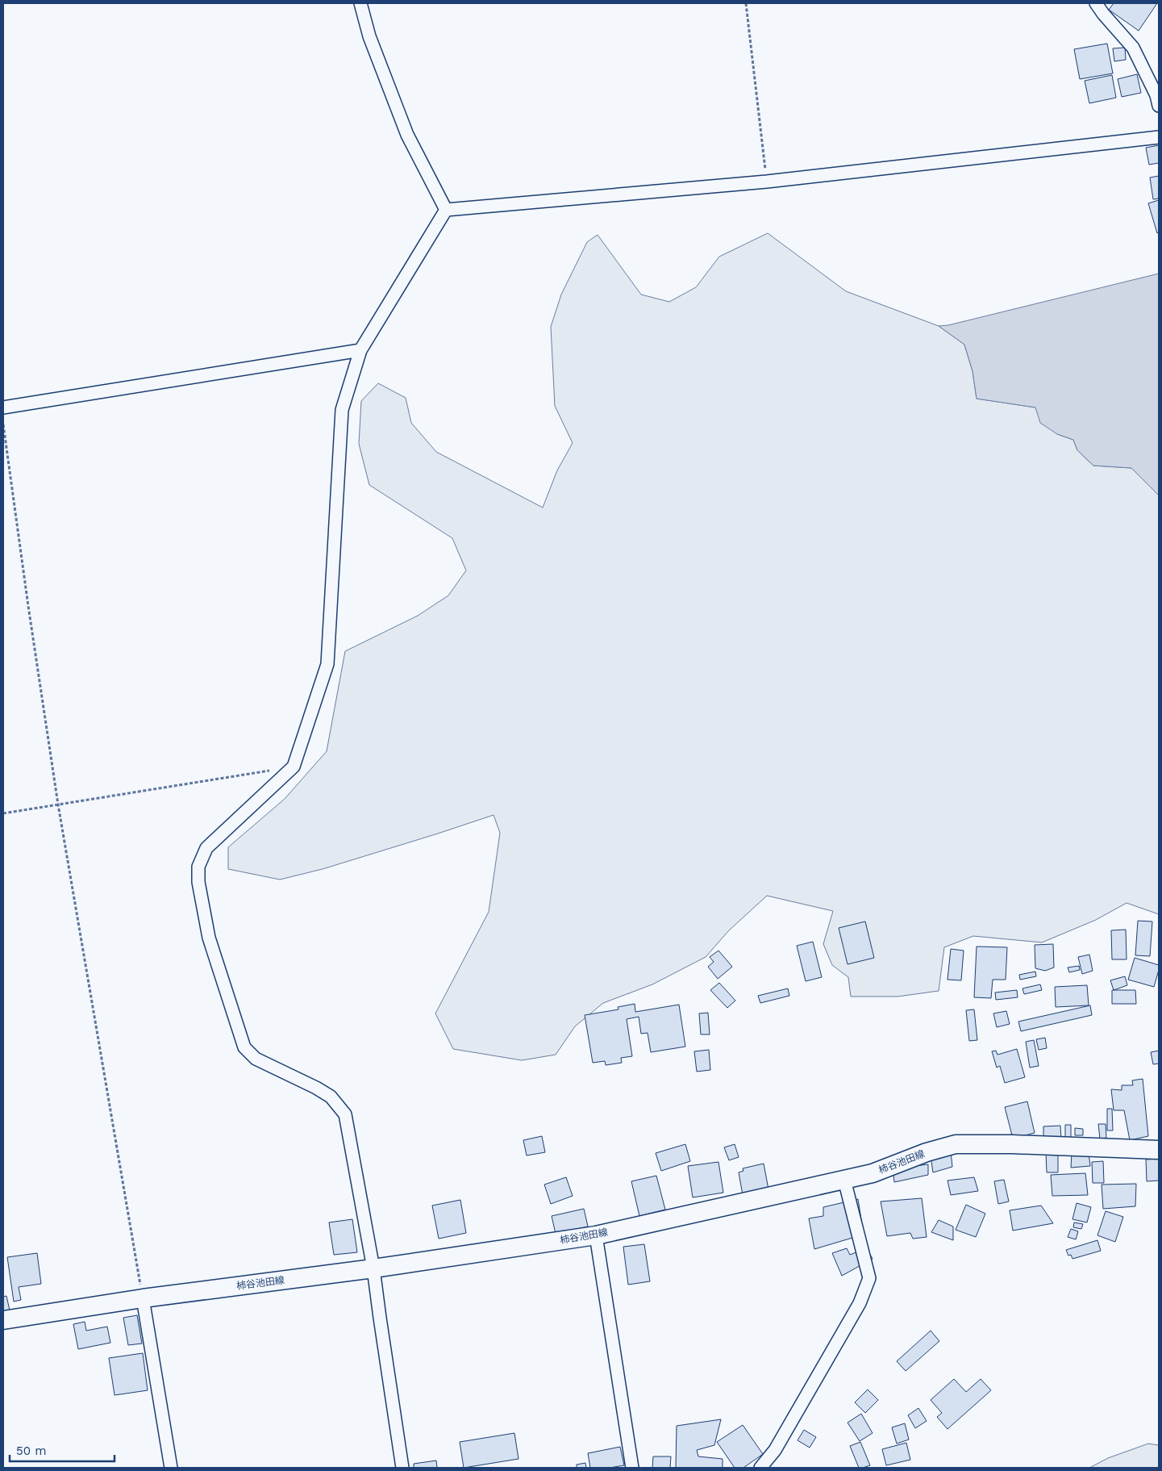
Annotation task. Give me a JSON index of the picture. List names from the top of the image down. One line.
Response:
{"streets":{"main road":["柿谷池田線"]},"scale_bar":"50 m"}
